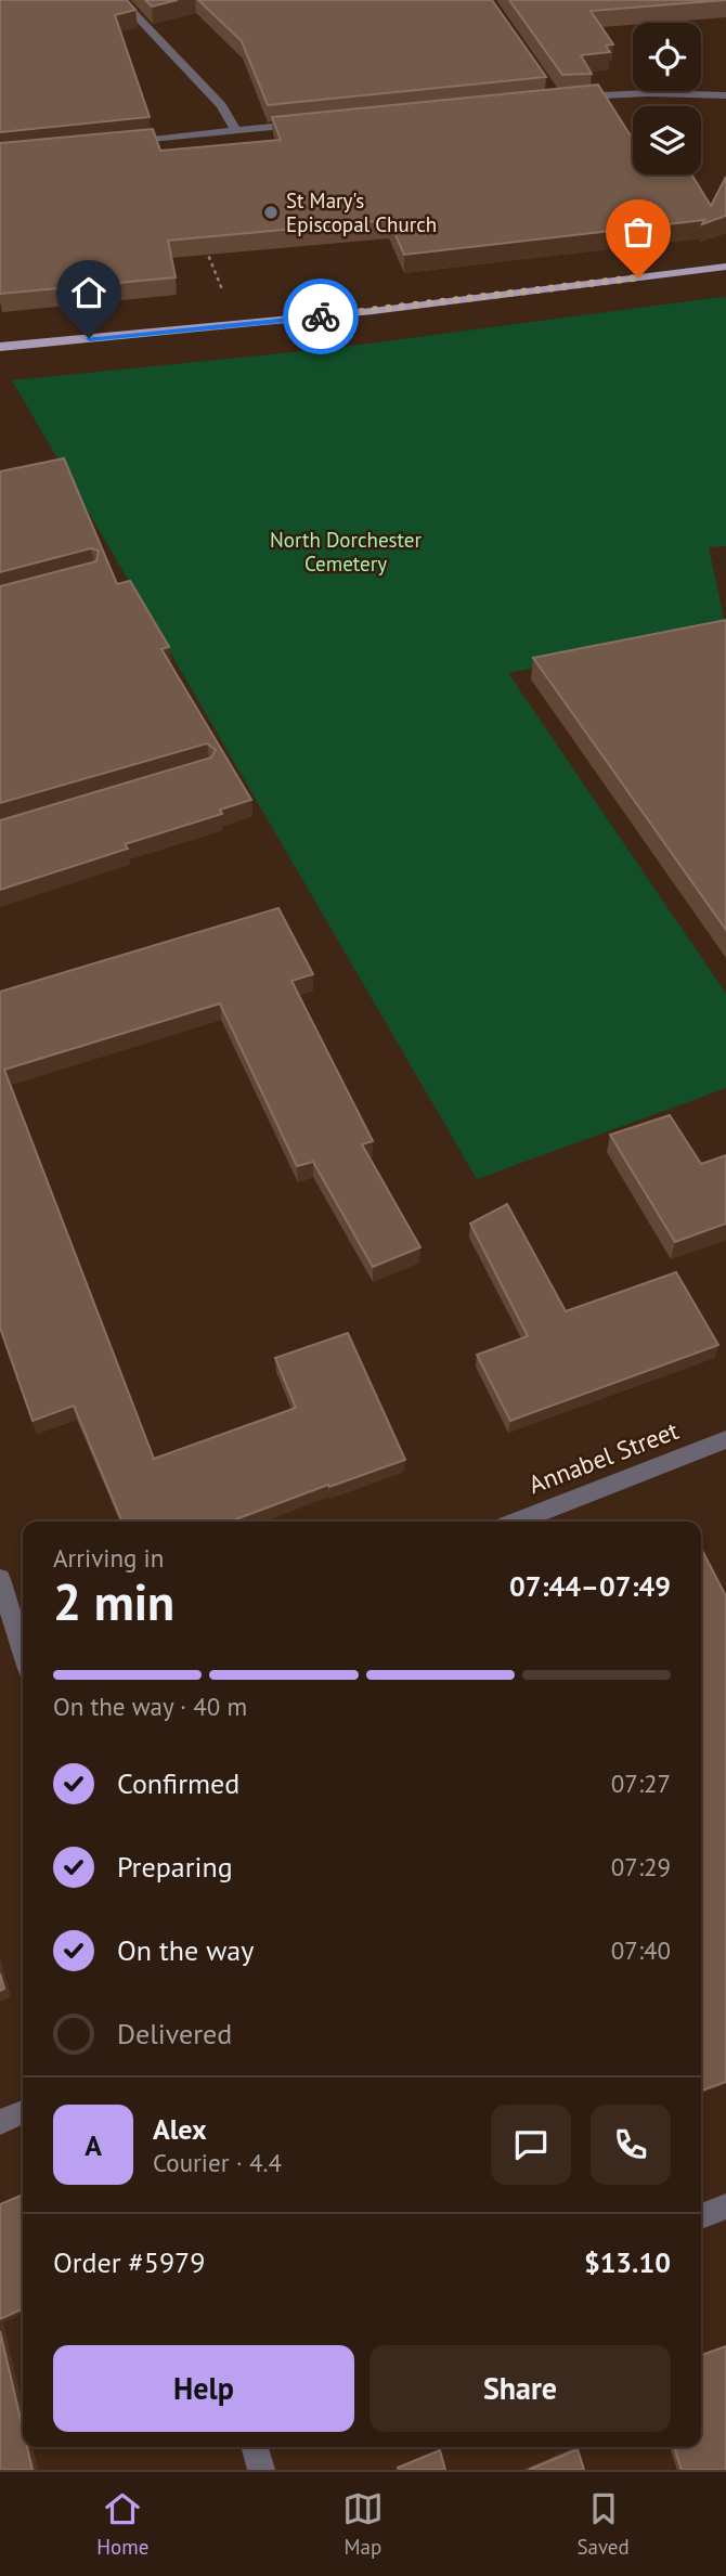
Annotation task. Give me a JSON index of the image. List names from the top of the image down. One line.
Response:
{"streets":{"street":["Annabel Street"]},"parks":["North Dorchester Cemetery"],"places":["St Mary's Episcopal Church"],"page":{"heading":["2 min","Arriving in","07:44–07:49"],"panel":["Alex","Courier · 4.4","Order #5979","$13.10"],"bar":"On the way · 40 m","list":[["Confirmed","07:27"],["Preparing","07:29"],["On the way","07:40"],"Delivered"],"round":"A","buttons":["Help","Share"],"tabs":["Home","Map","Saved"]}}
